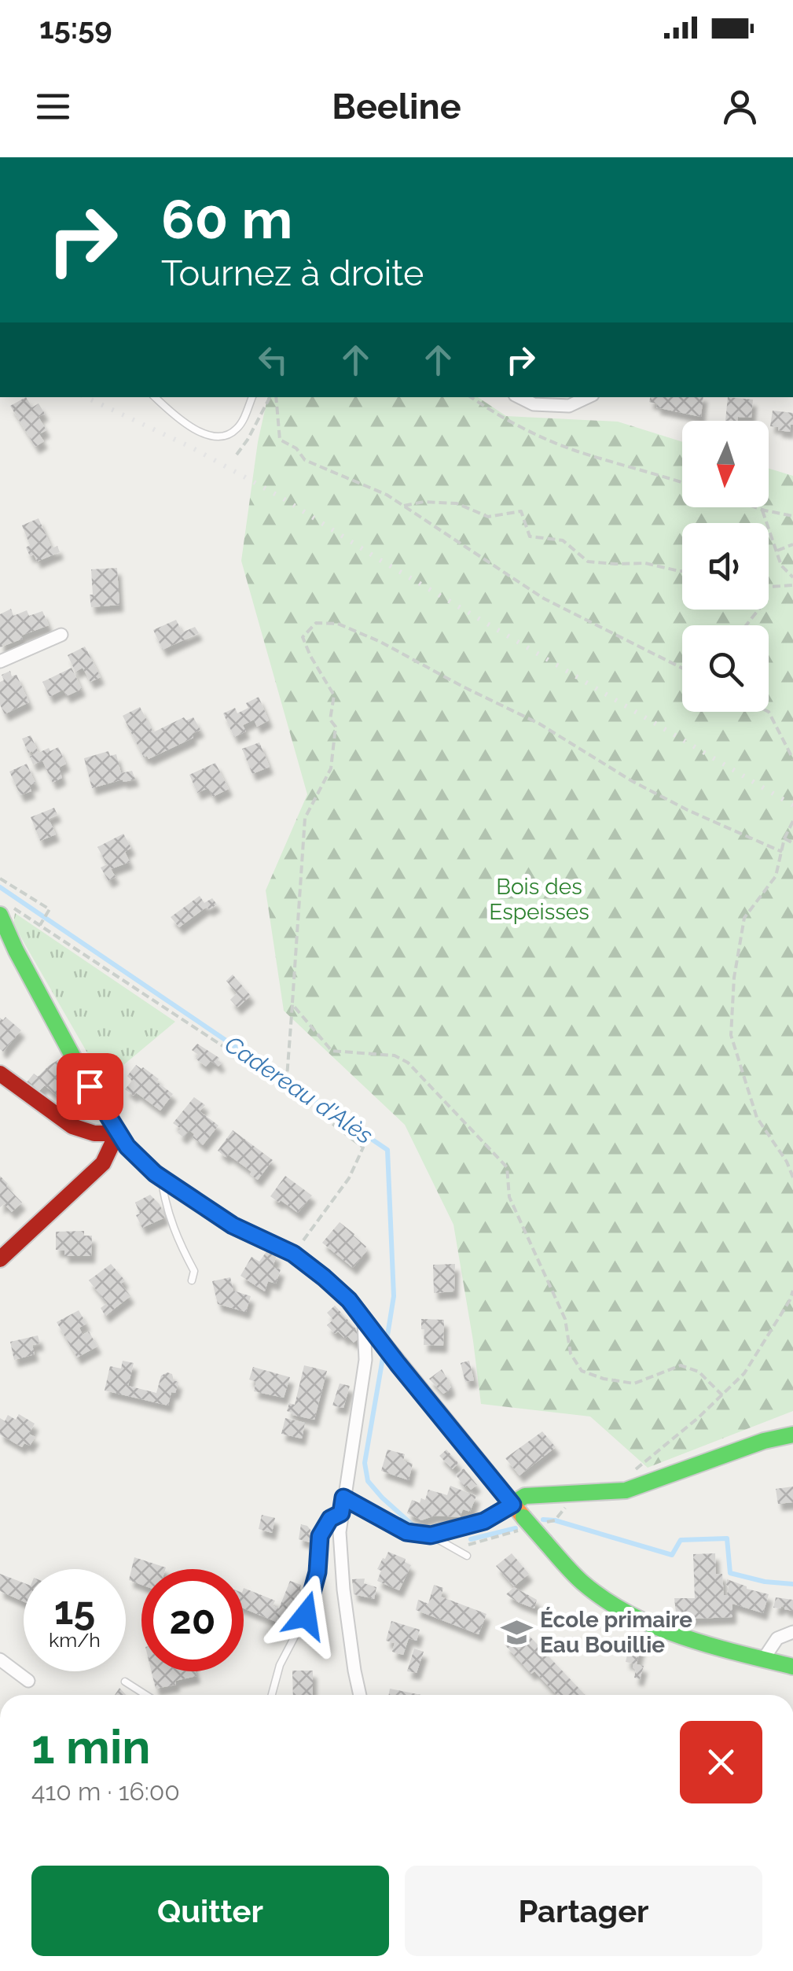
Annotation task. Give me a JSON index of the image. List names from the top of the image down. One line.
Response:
{"water":["Cadereau d'Alès"],"parks":["Bois des Espeisses"],"places":{"school or university":["École primaire Eau Bouillie"]},"north":"bottom","page":{"status":"15:59","header":"Beeline","turn":["60 m","Tournez à droite"],"speed":"15 km/h","limit":"20","heading":["1 min","410 m · 16:00"],"buttons":["Quitter","Partager"]}}
